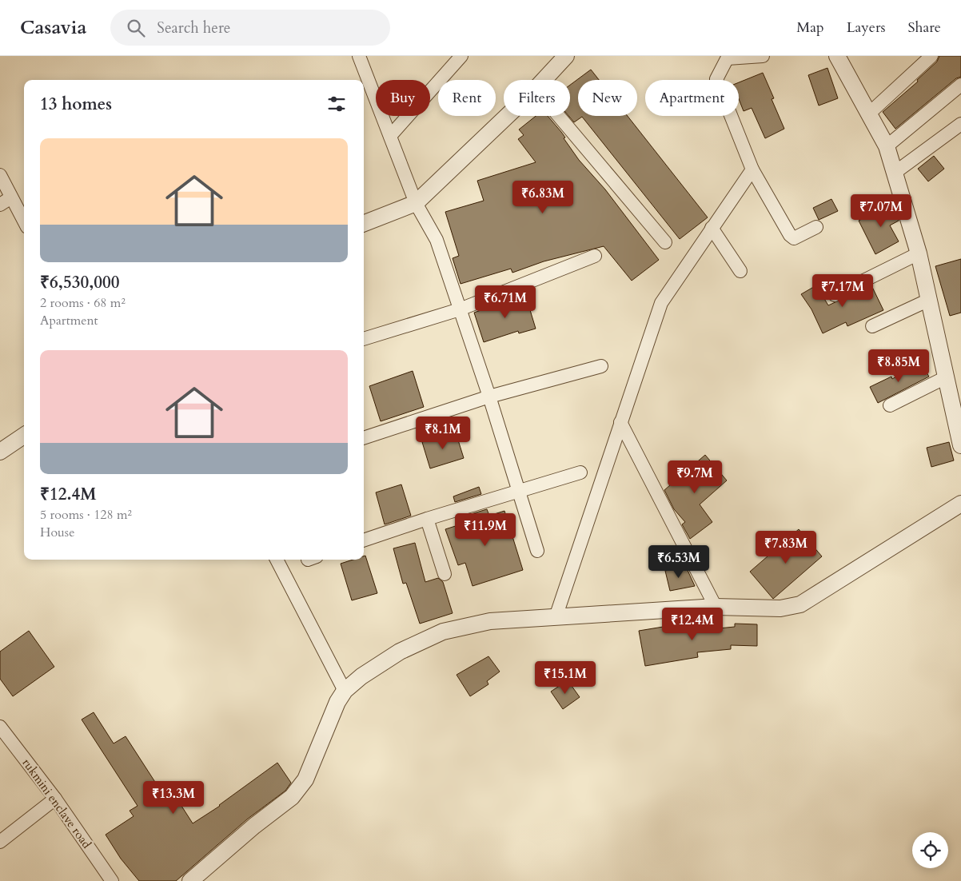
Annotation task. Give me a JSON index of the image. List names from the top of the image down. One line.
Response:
{"streets":{"street":["rukmini enclave road"]},"page":{"header":"Casavia","search":"Search here","nav":["Map","Layers","Share"],"chip":["Buy","Rent","Filters","New","Apartment"],"heading":"13 homes","list":[{"name":"₹6,530,000","note":"2 rooms · 68 m² · Apartment"},{"name":"₹12.4M","note":"5 rooms · 128 m² · House"}],"price":["₹6.83M","₹7.07M","₹7.17M","₹6.71M","₹8.85M","₹8.1M","₹9.7M","₹11.9M","₹7.83M","₹6.53M","₹12.4M","₹15.1M","₹13.3M"]}}
